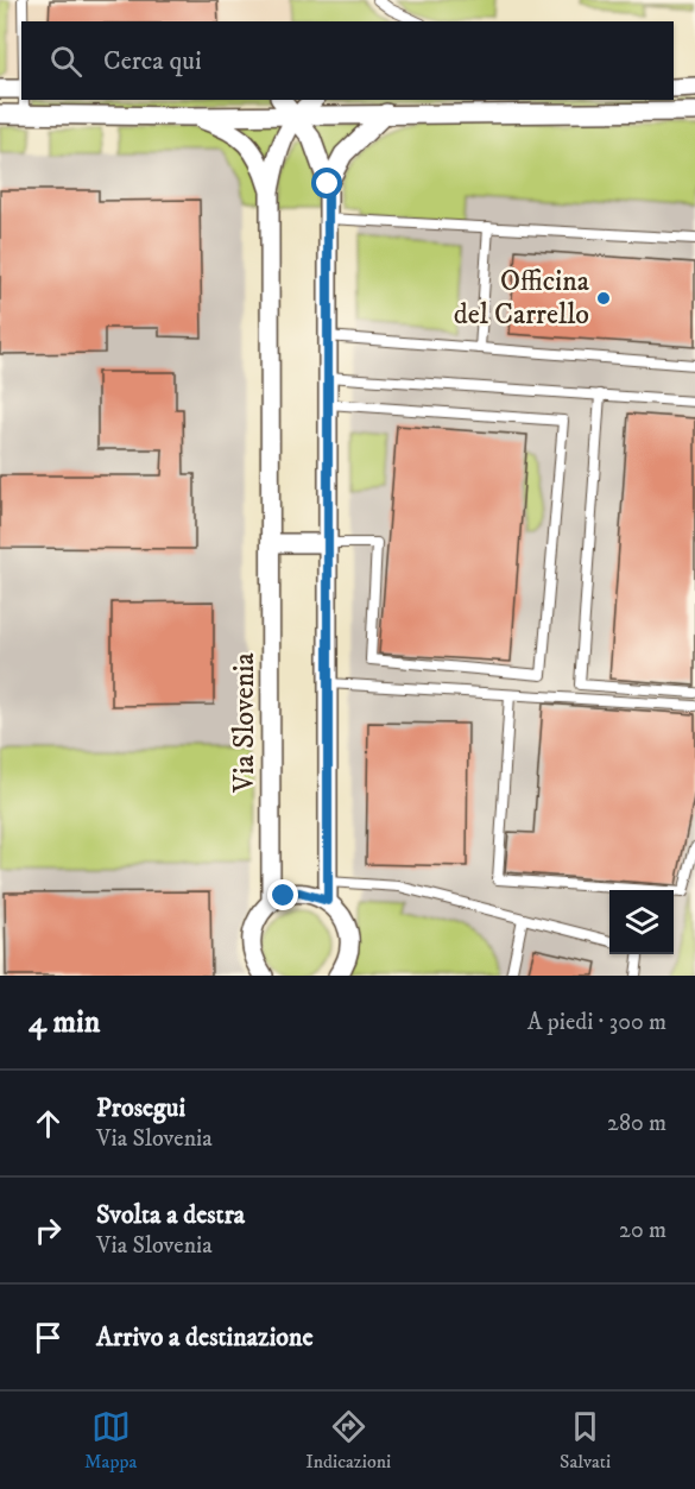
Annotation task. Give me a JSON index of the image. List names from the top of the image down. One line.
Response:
{"streets":{"street":["Via Slovenia"]},"places":["Officina del Carrello"],"page":{"search":"Cerca qui","heading":["4 min","A piedi · 300 m"],"list":[["Prosegui","Via Slovenia","280 m"],["Svolta a destra","Via Slovenia","20 m"],"Arrivo a destinazione"],"nav":["Mappa","Indicazioni","Salvati"]}}
